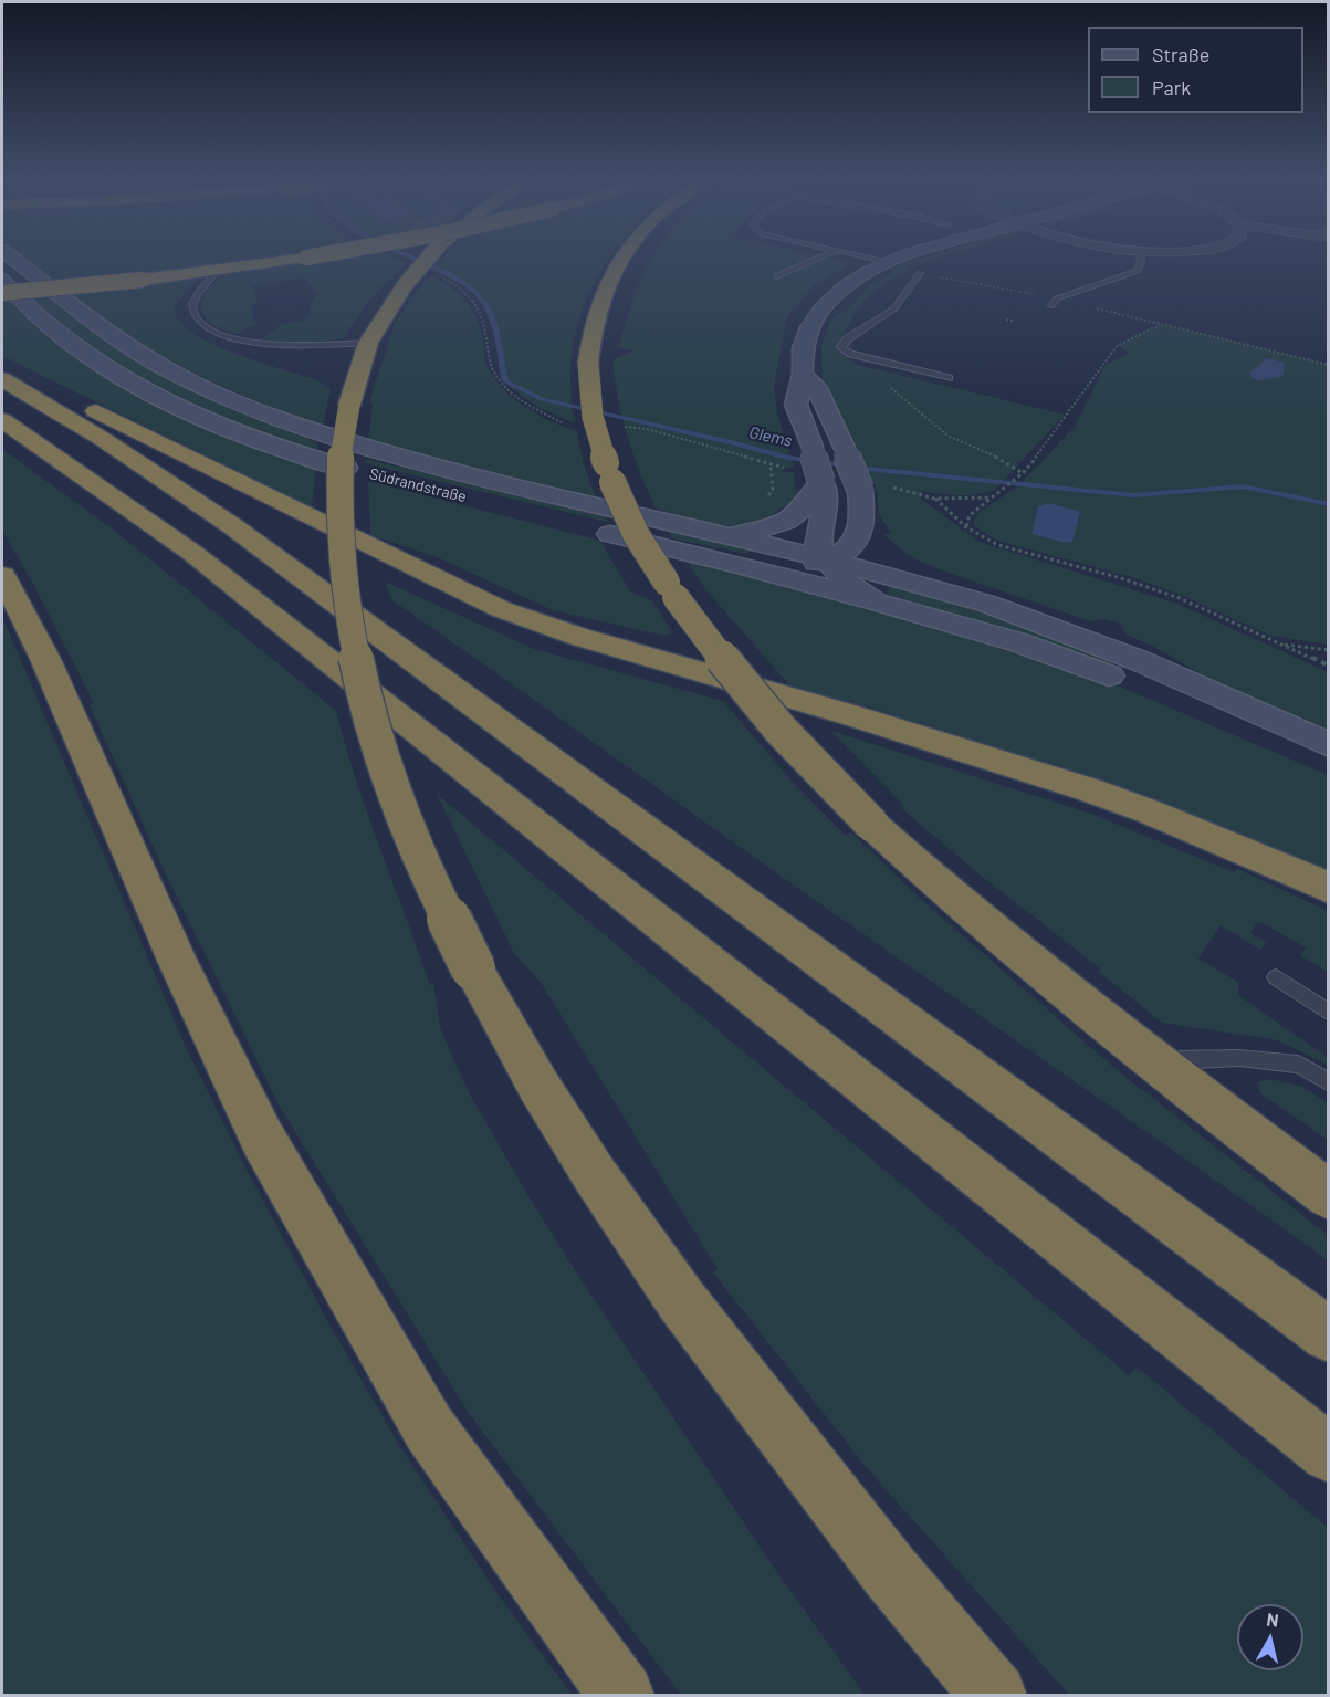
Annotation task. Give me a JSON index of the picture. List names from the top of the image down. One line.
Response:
{"streets":{"main road":["Südrandstraße"]},"water":["Glems"],"legend":["Straße","Park"],"north":"top"}
